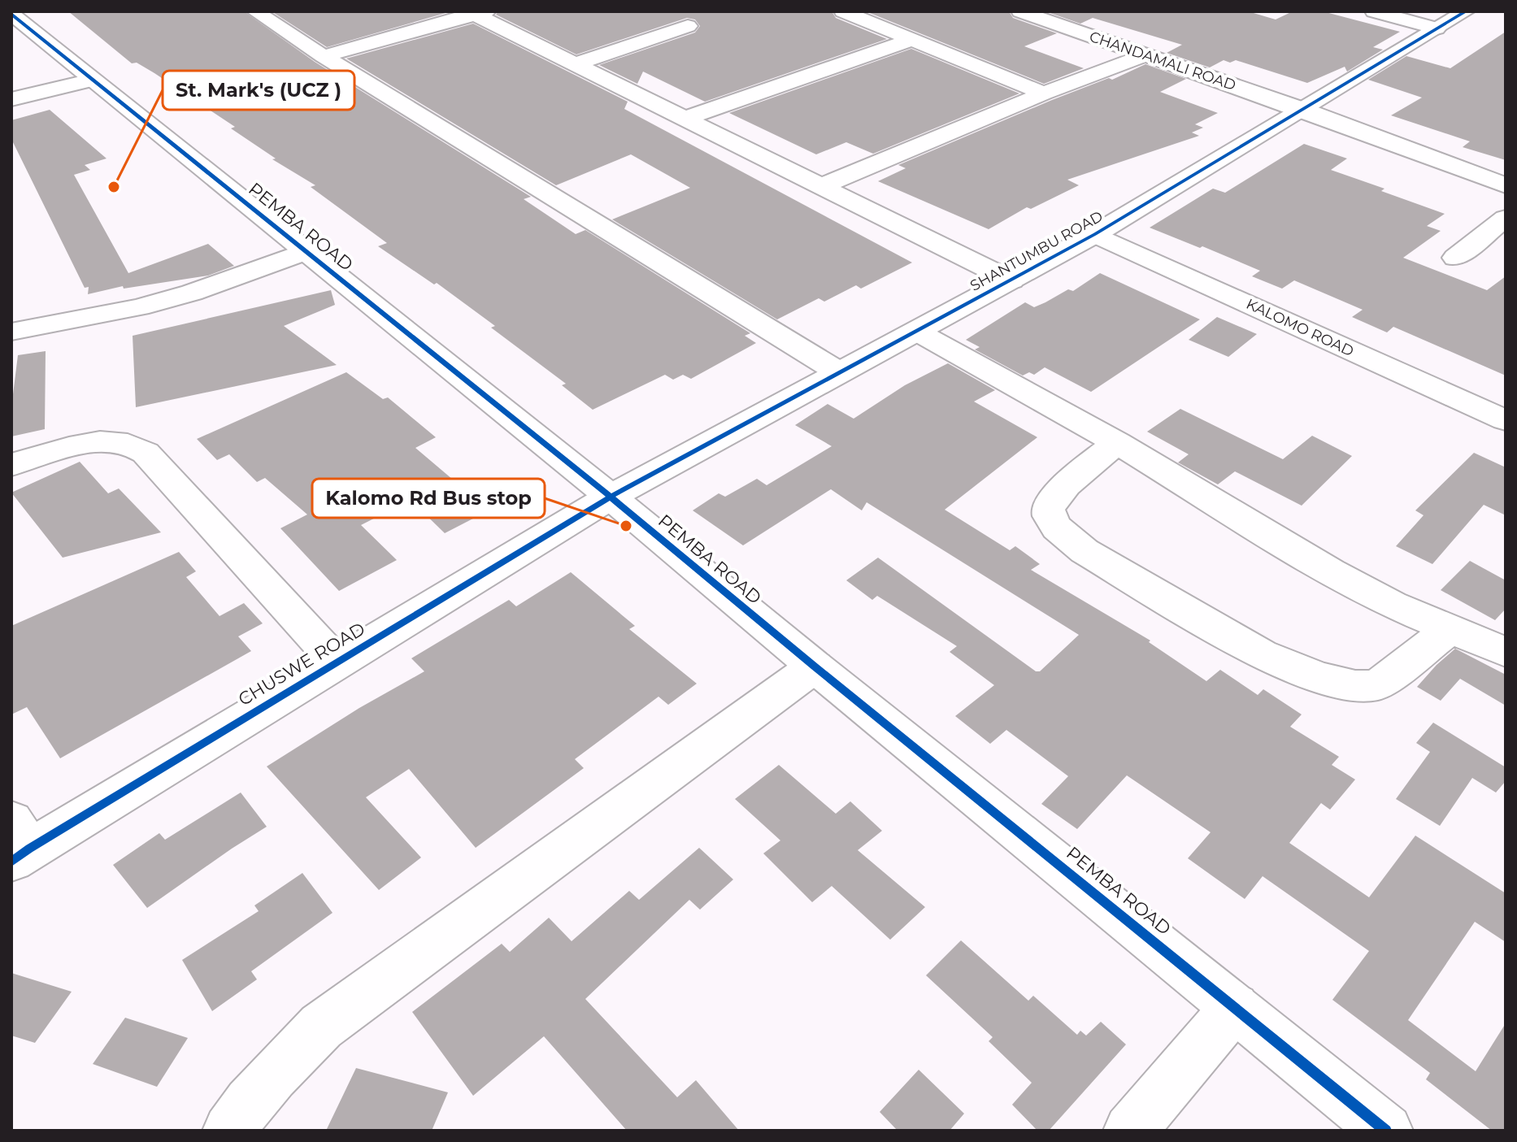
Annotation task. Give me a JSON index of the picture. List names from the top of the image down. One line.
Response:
{"streets":{"street":["CHANDAMALI ROAD","PEMBA ROAD","SHANTUMBU ROAD","KALOMO ROAD","CHUSWE ROAD"]},"crossings":[["CHANDAMALI ROAD","SHANTUMBU ROAD"],["PEMBA ROAD","SHANTUMBU ROAD"],["PEMBA ROAD","CHUSWE ROAD"],["SHANTUMBU ROAD","KALOMO ROAD"],["SHANTUMBU ROAD","CHUSWE ROAD"]],"places":["St. Mark's (UCZ )","Kalomo Rd Bus stop"]}
